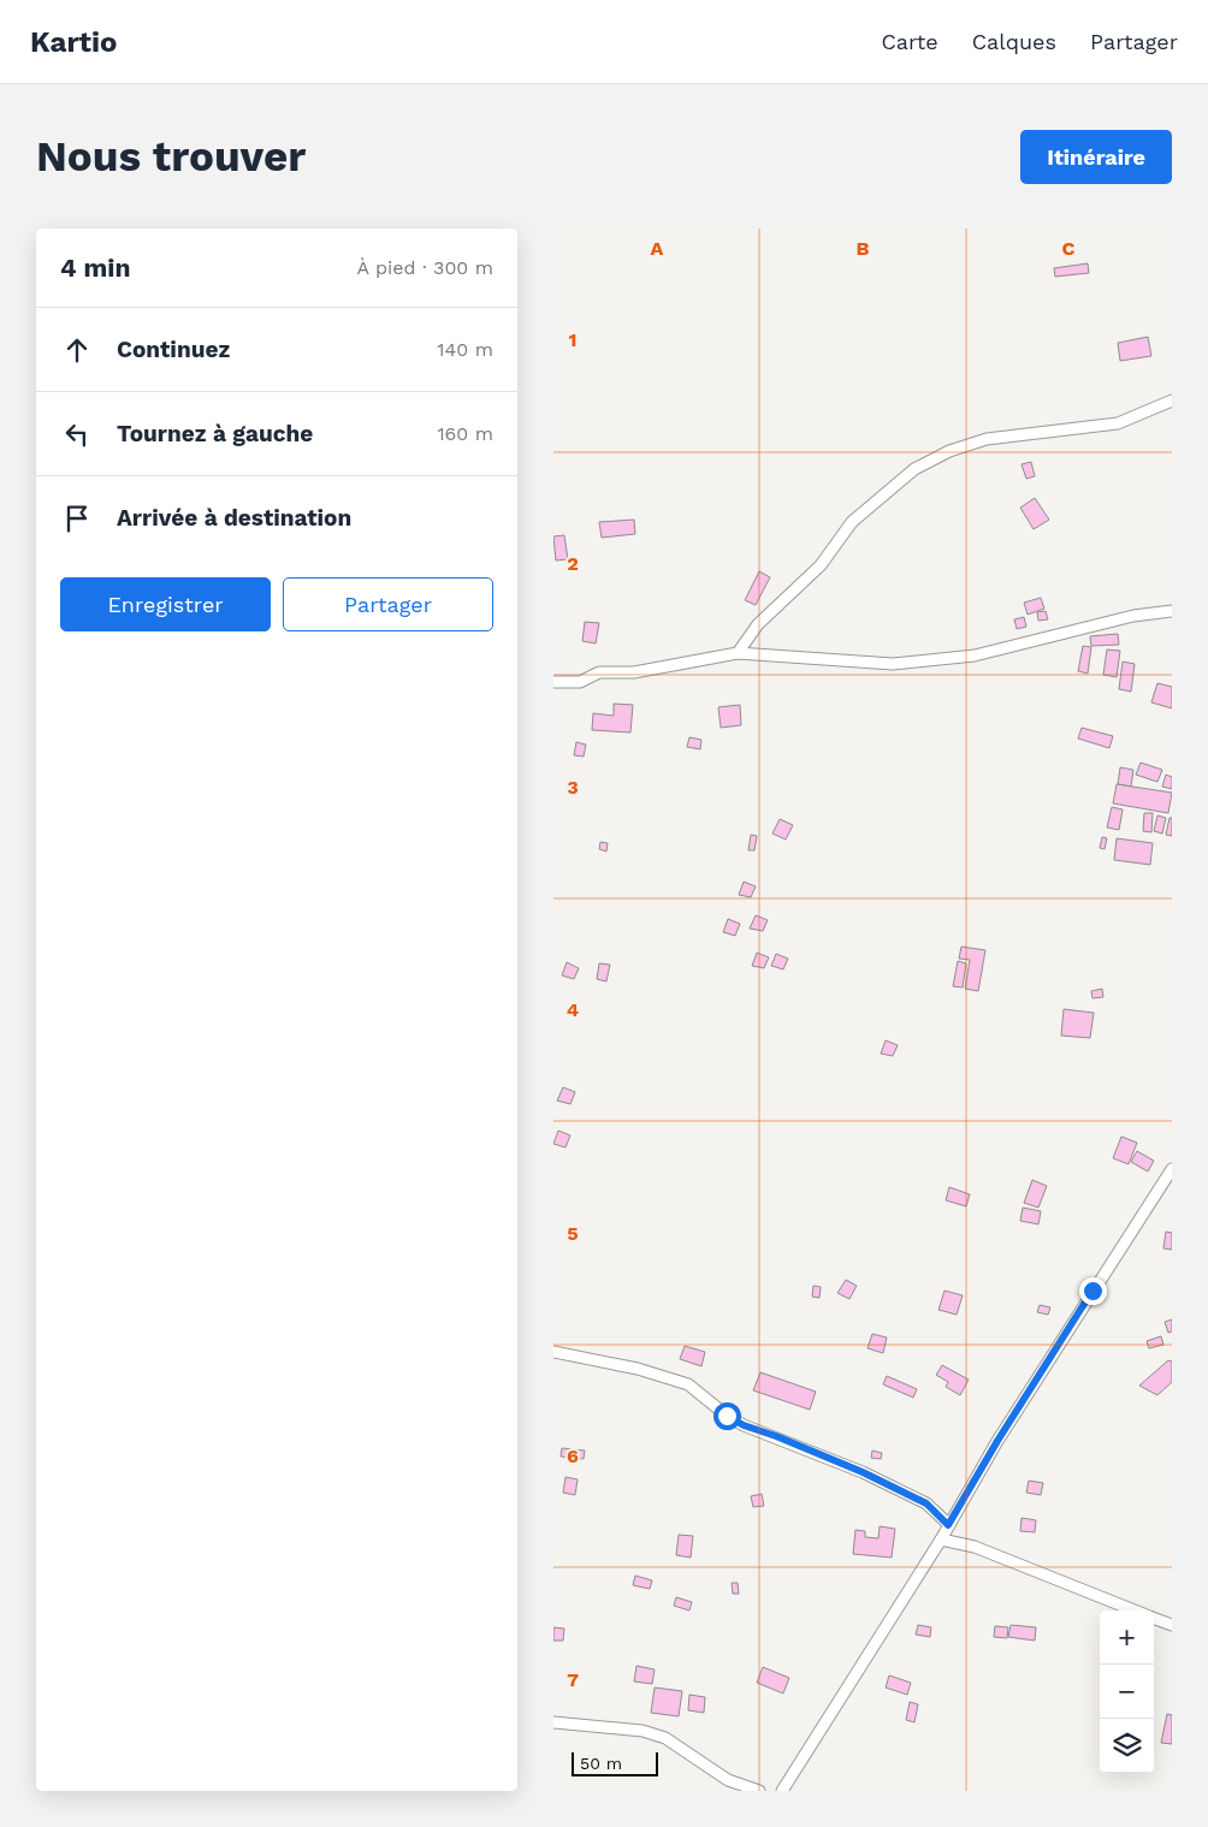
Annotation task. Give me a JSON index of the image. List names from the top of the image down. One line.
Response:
{"scale_bar":"50 m","page":{"header":"Kartio","nav":["Carte","Calques","Partager"],"buttons":["Itinéraire",["Enregistrer","Partager"]],"title":"Nous trouver","heading":["4 min","À pied · 300 m"],"list":[["Continuez","140 m"],["Tournez à gauche","160 m"],"Arrivée à destination"],"map_buttons":["+","−"],"scale":"50 m"},"grid":{"columns":["A","B","C"],"rows":["1","2","3","4","5","6","7"]}}
